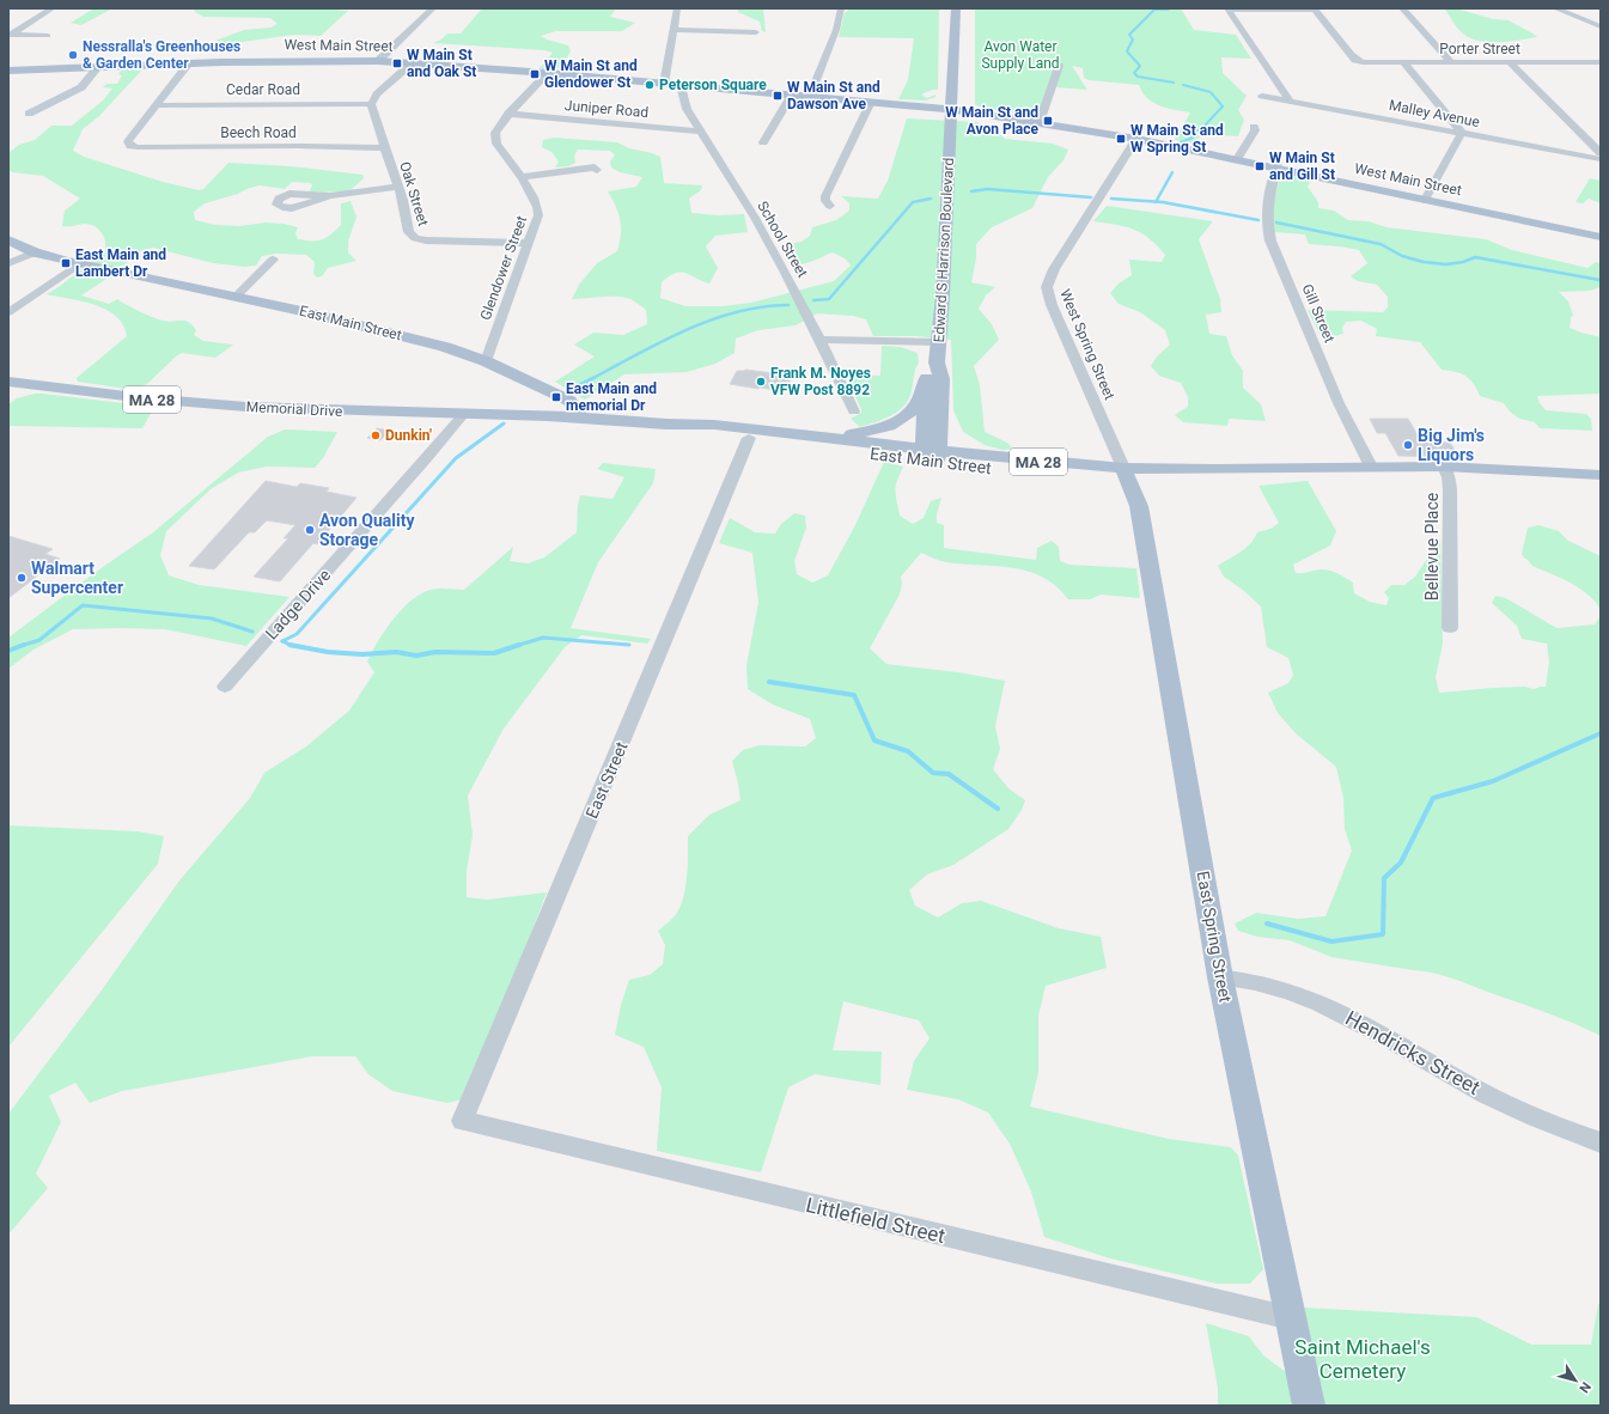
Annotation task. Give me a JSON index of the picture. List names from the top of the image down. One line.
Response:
{"streets":{"main road":["West Main Street","Edward S Harrison Boulevard","East Main Street","MA 28","Memorial Drive","East Spring Street"],"street":["Porter Street","Cedar Road","Juniper Road","Malley Avenue","Beech Road","Oak Street","School Street","Glendower Street","Gill Street","West Spring Street","Bellevue Place","Ladge Drive","East Street","Hendricks Street","Littlefield Street"]},"crossings":[["West Main Street","School Street"],["West Main Street","Edward S Harrison Boulevard"],["West Main Street","Glendower Street"],["West Main Street","Gill Street"],["West Main Street","West Spring Street"],["Cedar Road","Beech Road"],["Cedar Road","Oak Street"],["Juniper Road","School Street"],["Juniper Road","Glendower Street"],["Beech Road","Oak Street"],["Oak Street","Glendower Street"],["Edward S Harrison Boulevard","East Main Street"],["Glendower Street","East Main Street"],["Gill Street","East Main Street"],["East Main Street","West Spring Street"],["East Main Street","Memorial Drive"],["East Main Street","Bellevue Place"],["East Main Street","East Street"],["East Main Street","East Spring Street"],["West Spring Street","East Spring Street"],["Memorial Drive","Ladge Drive"],["East Street","Littlefield Street"],["East Spring Street","Hendricks Street"],["East Spring Street","Littlefield Street"]],"parks":["Avon Water Supply Land","Saint Michael's Cemetery"],"places":{"other":["Nessralla's Greenhouses & Garden Center","Peterson Square","Frank M. Noyes VFW Post 8892","Dunkin'","Big Jim's Liquors","Avon Quality Storage","Walmart Supercenter"],"transit":["W Main St and Oak St","W Main St and Glendower St","W Main St and Dawson Ave","W Main St and Avon Place","W Main St and W Spring St","W Main St and Gill St","East Main and Lambert Dr","East Main and memorial Dr"]},"north":"bottom right"}
